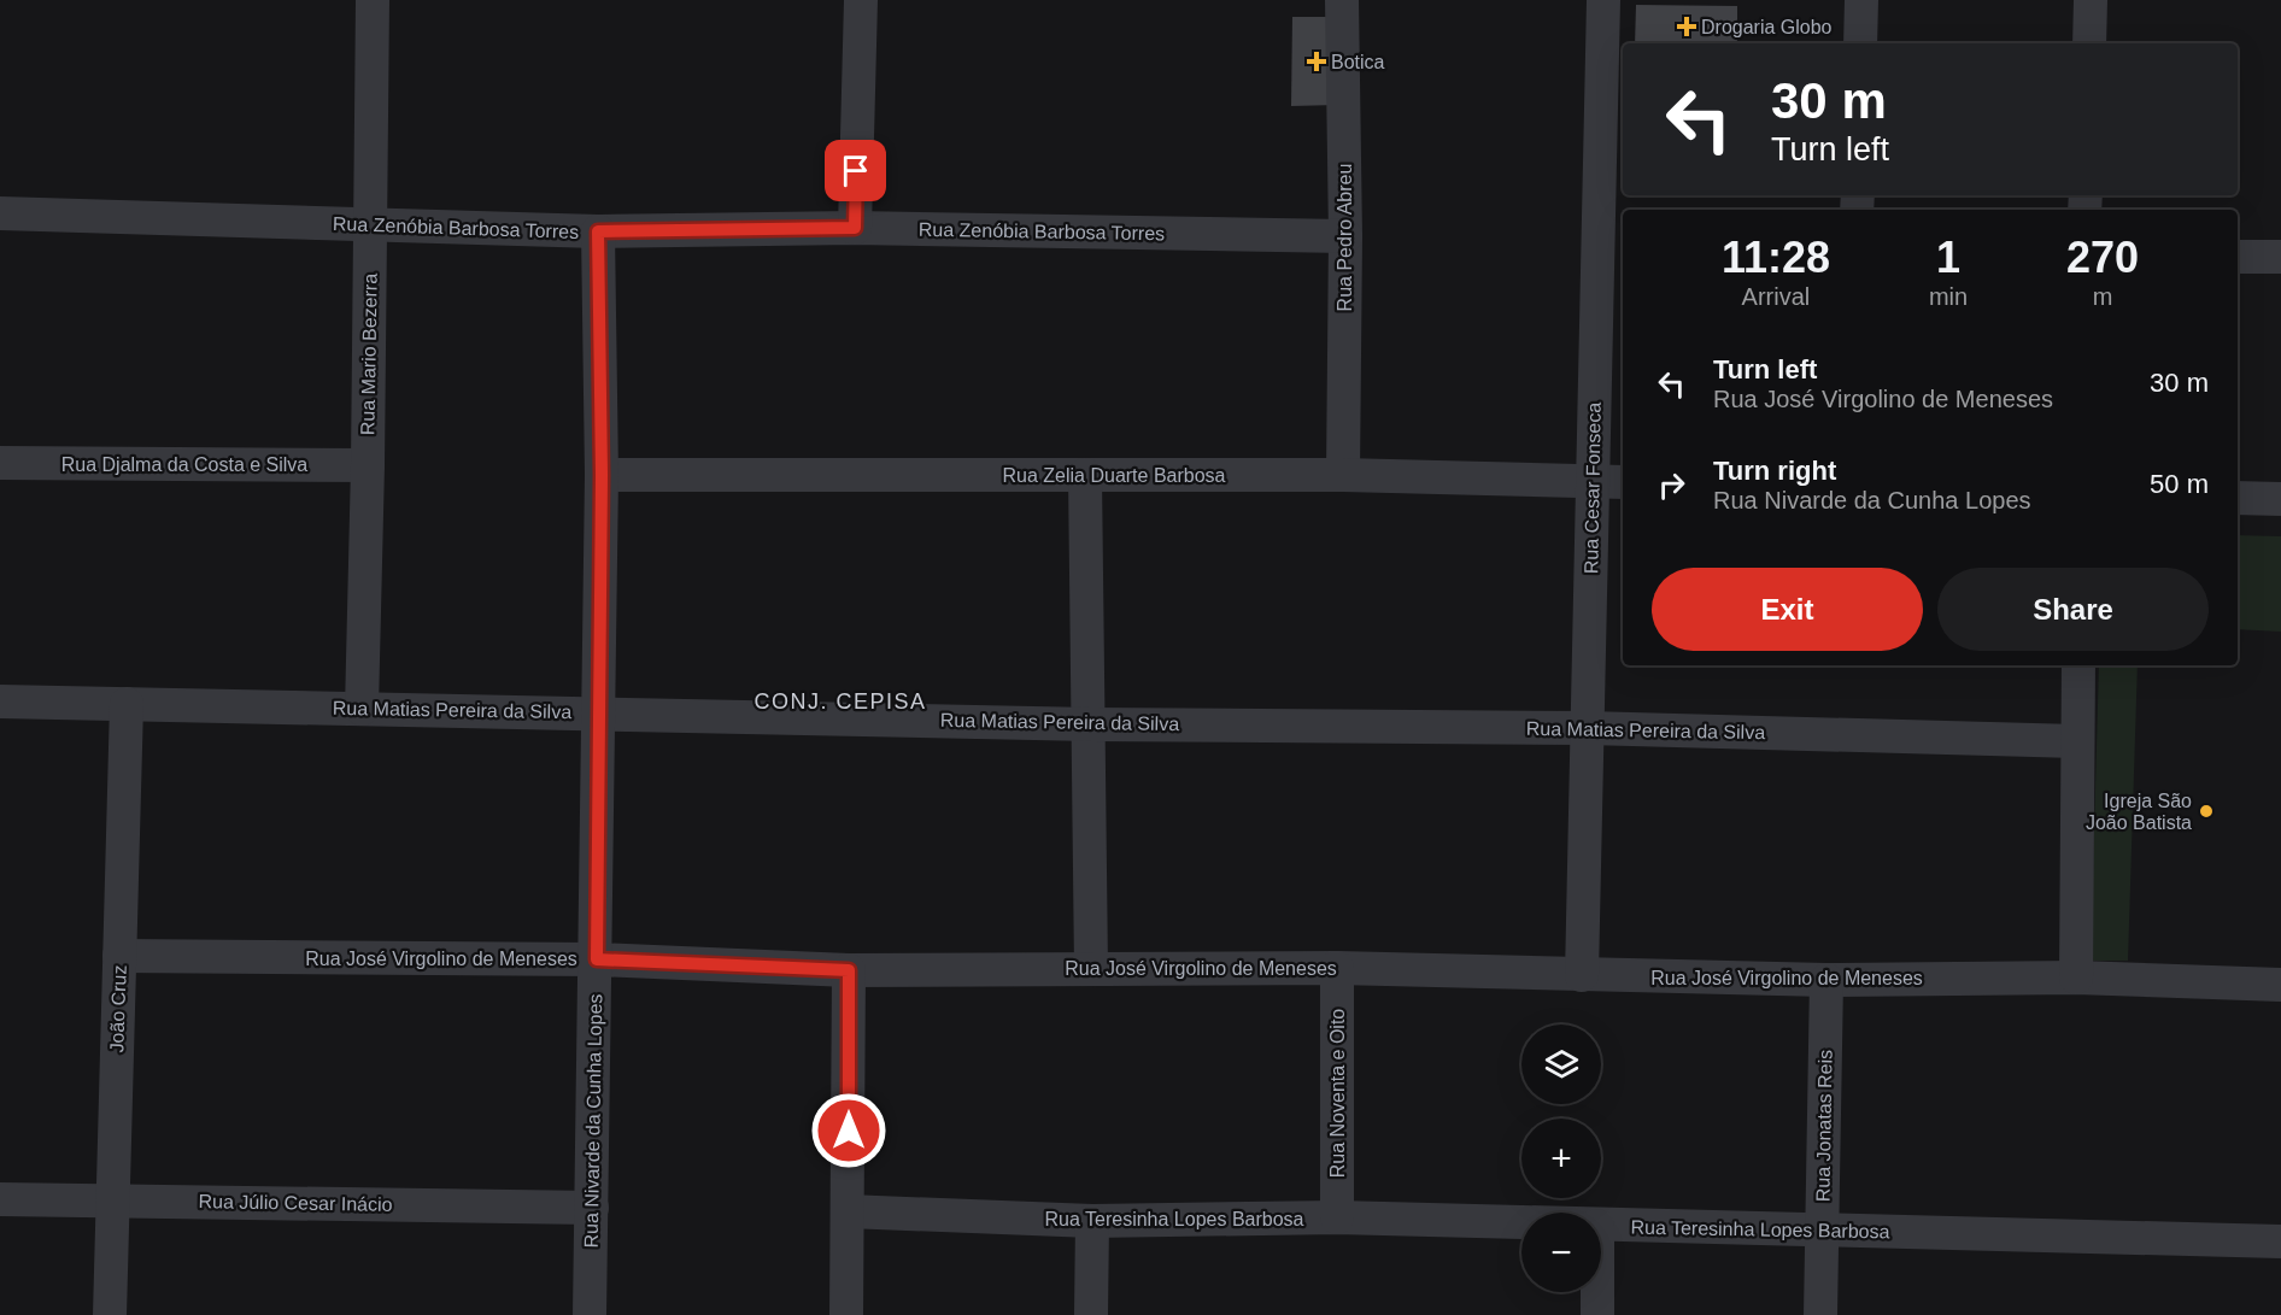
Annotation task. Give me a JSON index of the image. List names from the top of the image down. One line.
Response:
{"streets":{"street":["Rua Zenóbia Barbosa Torres","Rua Pedro Abreu","Rua Mario Bezerra","Rua Djalma da Costa e Silva","Rua Zelia Duarte Barbosa","Rua Cesar Fonseca","Rua Matias Pereira da Silva","Rua José Virgolino de Meneses","João Cruz","Rua Noventa e Oito","Rua Nivarde da Cunha Lopes","Rua Jonatas Reis","Rua Júlio Cesar Inácio","Rua Teresinha Lopes Barbosa"]},"crossings":[["Rua Zenóbia Barbosa Torres","Rua Pedro Abreu"],["Rua Zenóbia Barbosa Torres","Rua Mario Bezerra"],["Rua Zenóbia Barbosa Torres","Rua Nivarde da Cunha Lopes"],["Rua Pedro Abreu","Rua Zelia Duarte Barbosa"],["Rua Mario Bezerra","Rua Djalma da Costa e Silva"],["Rua Mario Bezerra","Rua Matias Pereira da Silva"],["Rua Zelia Duarte Barbosa","Rua Cesar Fonseca"],["Rua Zelia Duarte Barbosa","Rua Nivarde da Cunha Lopes"],["Rua Cesar Fonseca","Rua Matias Pereira da Silva"],["Rua Cesar Fonseca","Rua José Virgolino de Meneses"],["Rua Matias Pereira da Silva","João Cruz"],["Rua Matias Pereira da Silva","Rua Nivarde da Cunha Lopes"],["Rua José Virgolino de Meneses","João Cruz"],["Rua José Virgolino de Meneses","Rua Noventa e Oito"],["Rua José Virgolino de Meneses","Rua Nivarde da Cunha Lopes"],["Rua José Virgolino de Meneses","Rua Jonatas Reis"],["João Cruz","Rua Júlio Cesar Inácio"],["Rua Noventa e Oito","Rua Teresinha Lopes Barbosa"],["Rua Nivarde da Cunha Lopes","Rua Júlio Cesar Inácio"],["Rua Jonatas Reis","Rua Teresinha Lopes Barbosa"]],"districts":["CONJ. CEPISA"],"places":{"health":["Drogaria Globo","Botica"],"other":["Igreja São João Batista"]},"page":{"turn":["30 m","Turn left"],"eta":["11:28","Arrival","1","min","270","m"],"list":[{"name":"Turn left","note":"Rua José Virgolino de Meneses","value":"30 m"},{"name":"Turn right","note":"Rua Nivarde da Cunha Lopes","value":"50 m"}],"buttons":["Exit","Share"],"map_buttons":["+","−"]}}
